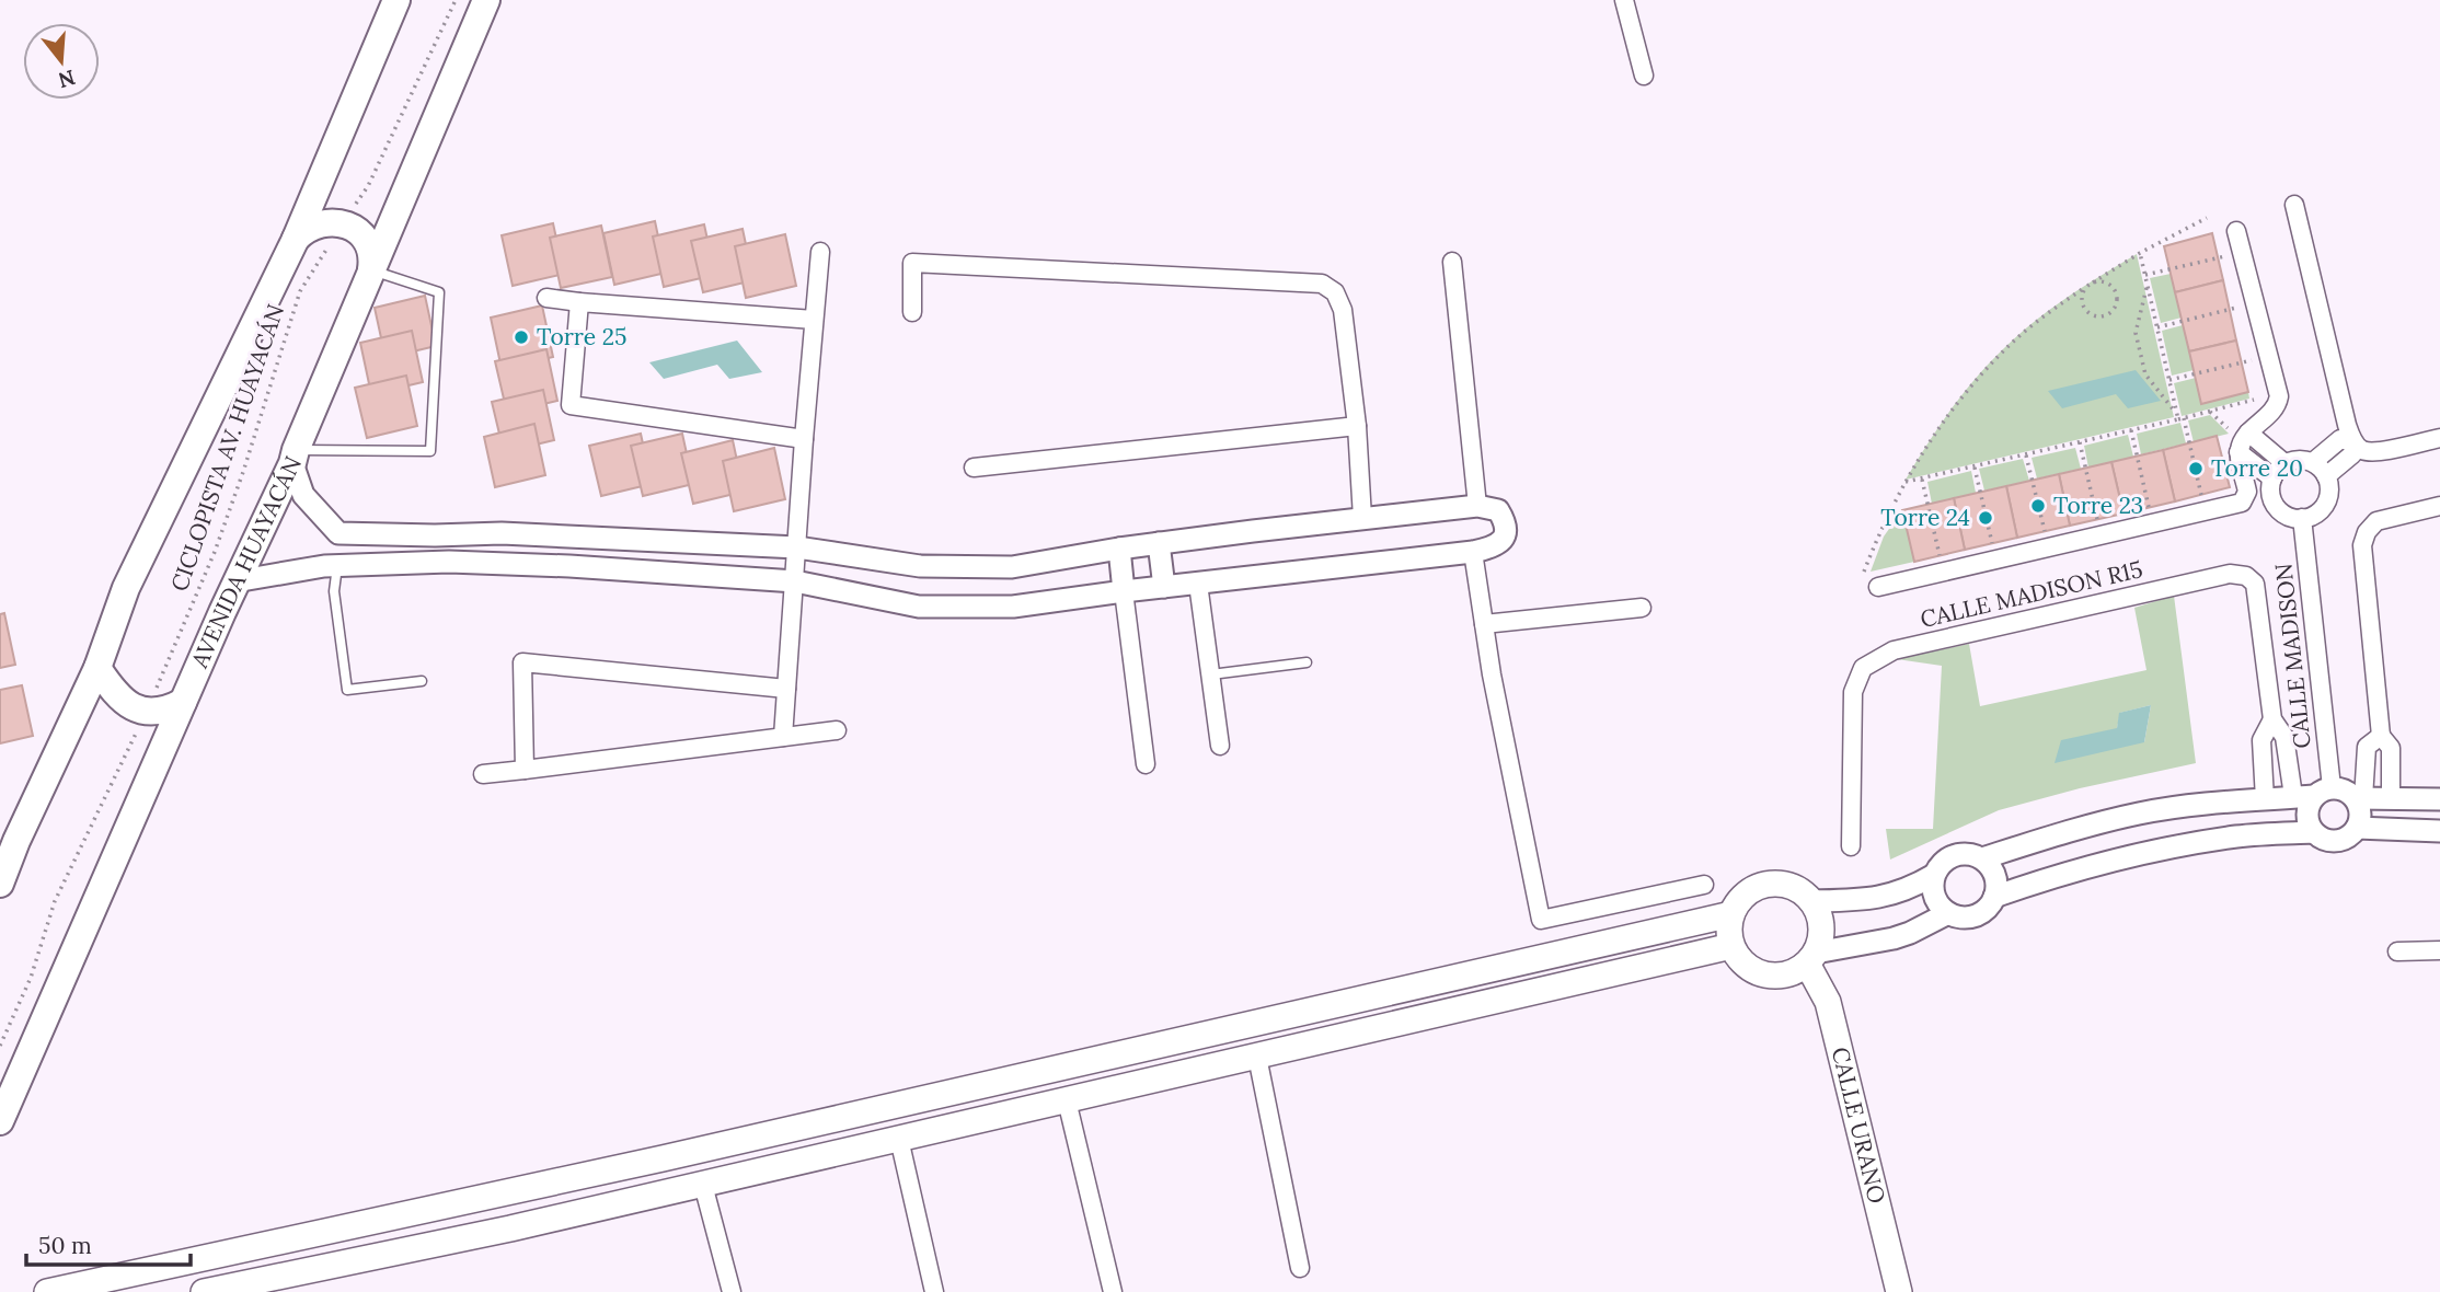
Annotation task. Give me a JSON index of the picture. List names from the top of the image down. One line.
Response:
{"streets":{"main road":["AVENIDA HUAYACÁN","CALLE URANO"],"street":["CALLE MADISON R15","CALLE MADISON"],"path":["CICLOPISTA AV. HUAYACÁN"]},"crossings":[["CALLE MADISON R15","CALLE MADISON"]],"places":["Torre 25","Torre 20","Torre 23","Torre 24"],"scale_bar":"50 m","north":"bottom"}
